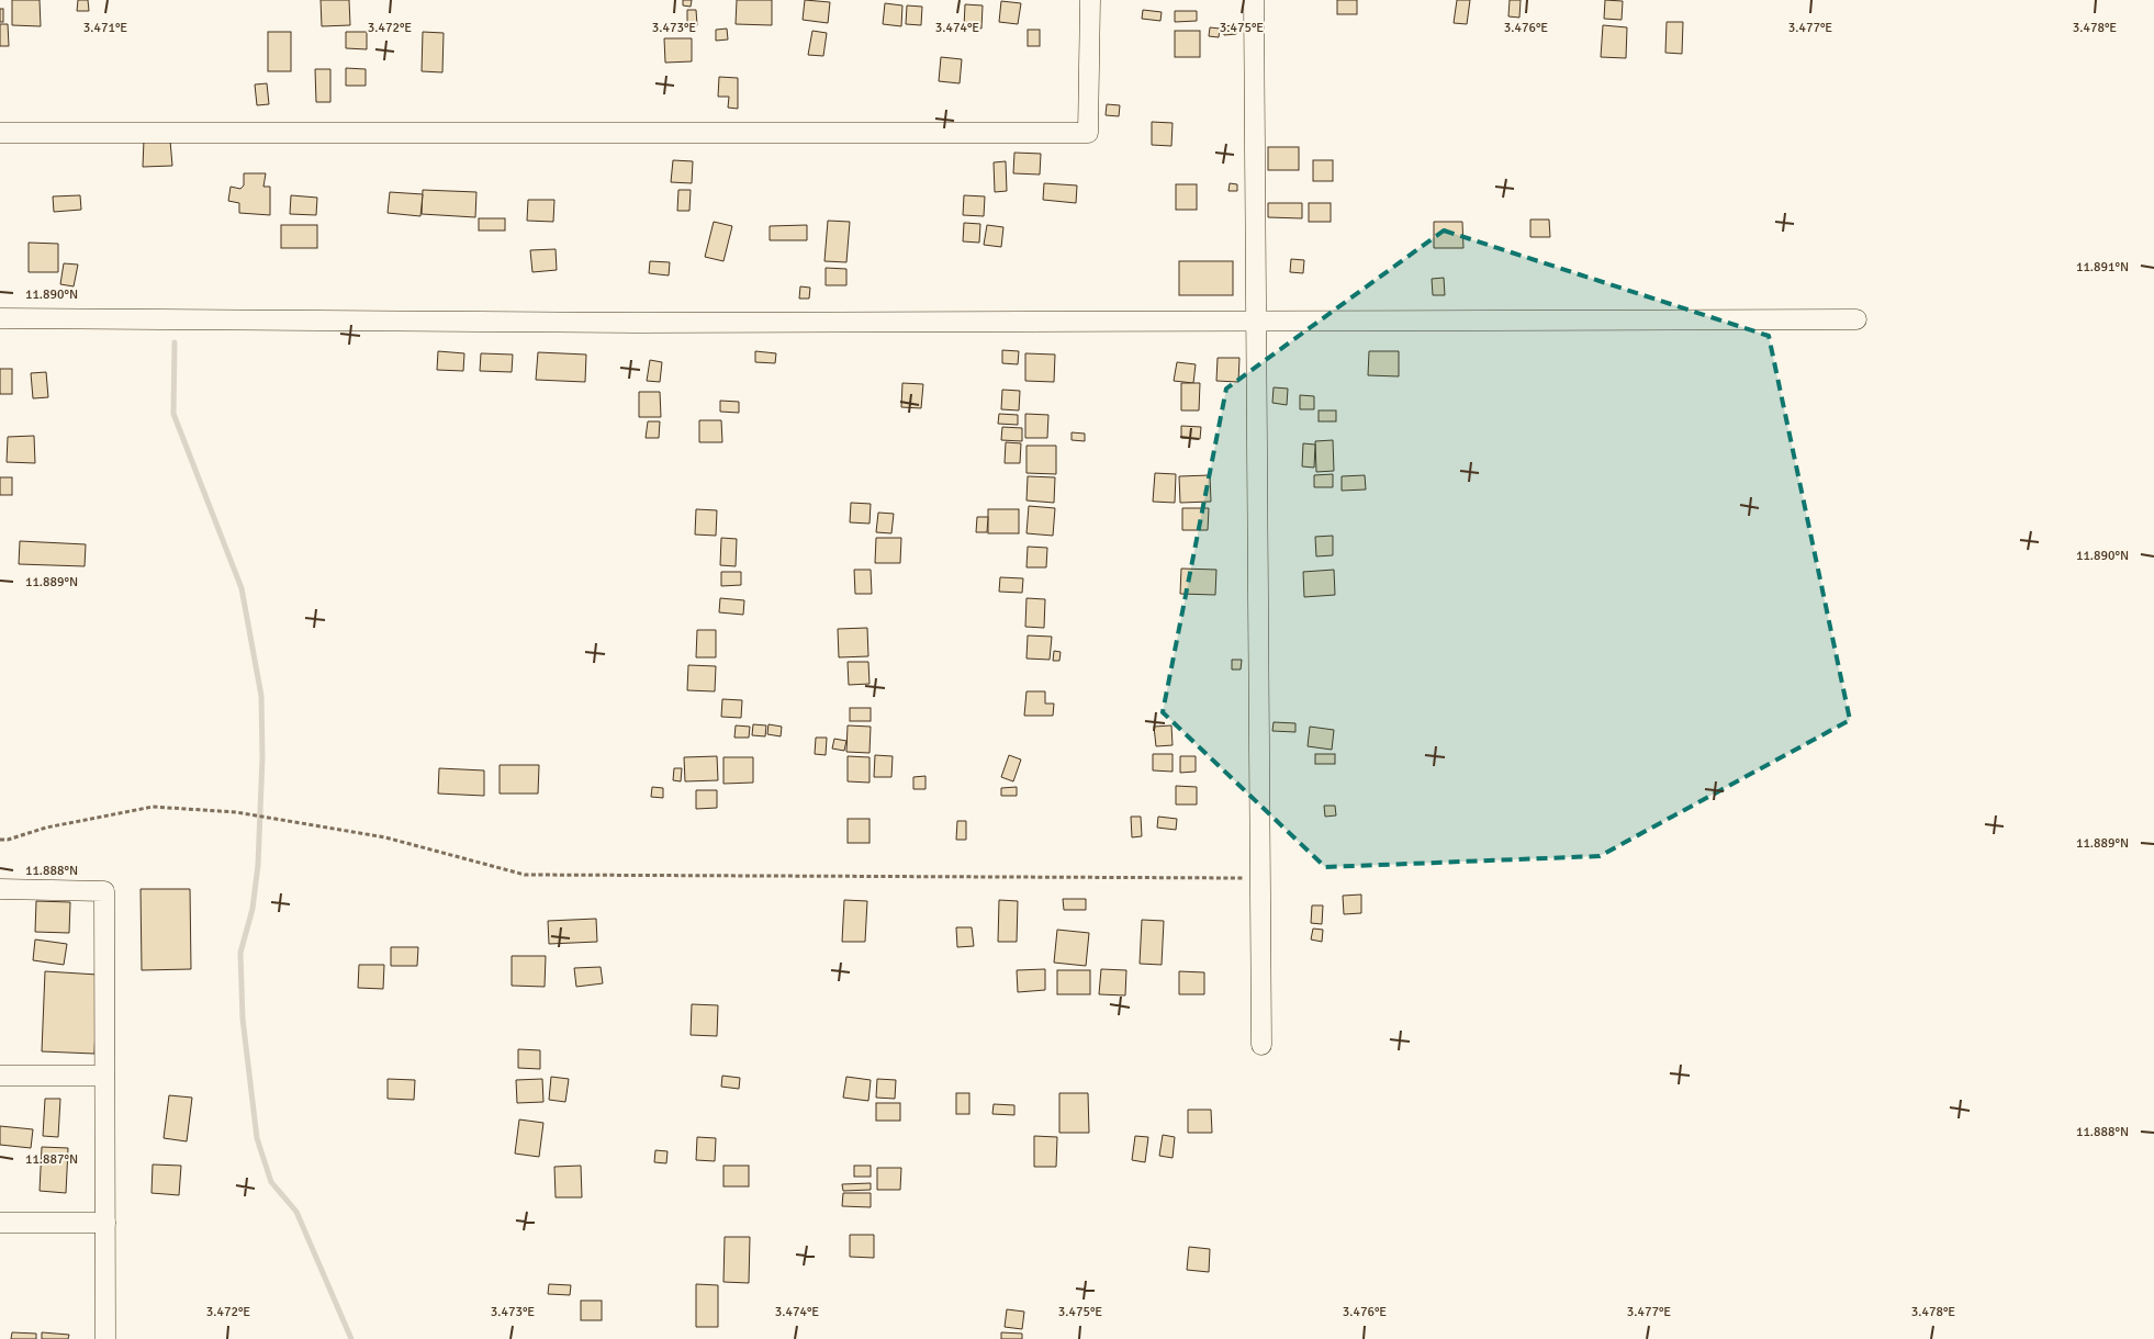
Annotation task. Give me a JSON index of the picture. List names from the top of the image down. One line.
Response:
{"coordinates":["3.471°E","3.472°E","3.473°E","3.474°E","3.475°E","3.476°E","3.477°E","3.478°E","11.891°N","11.890°N","11.889°N","11.888°N","11.887°N"]}
